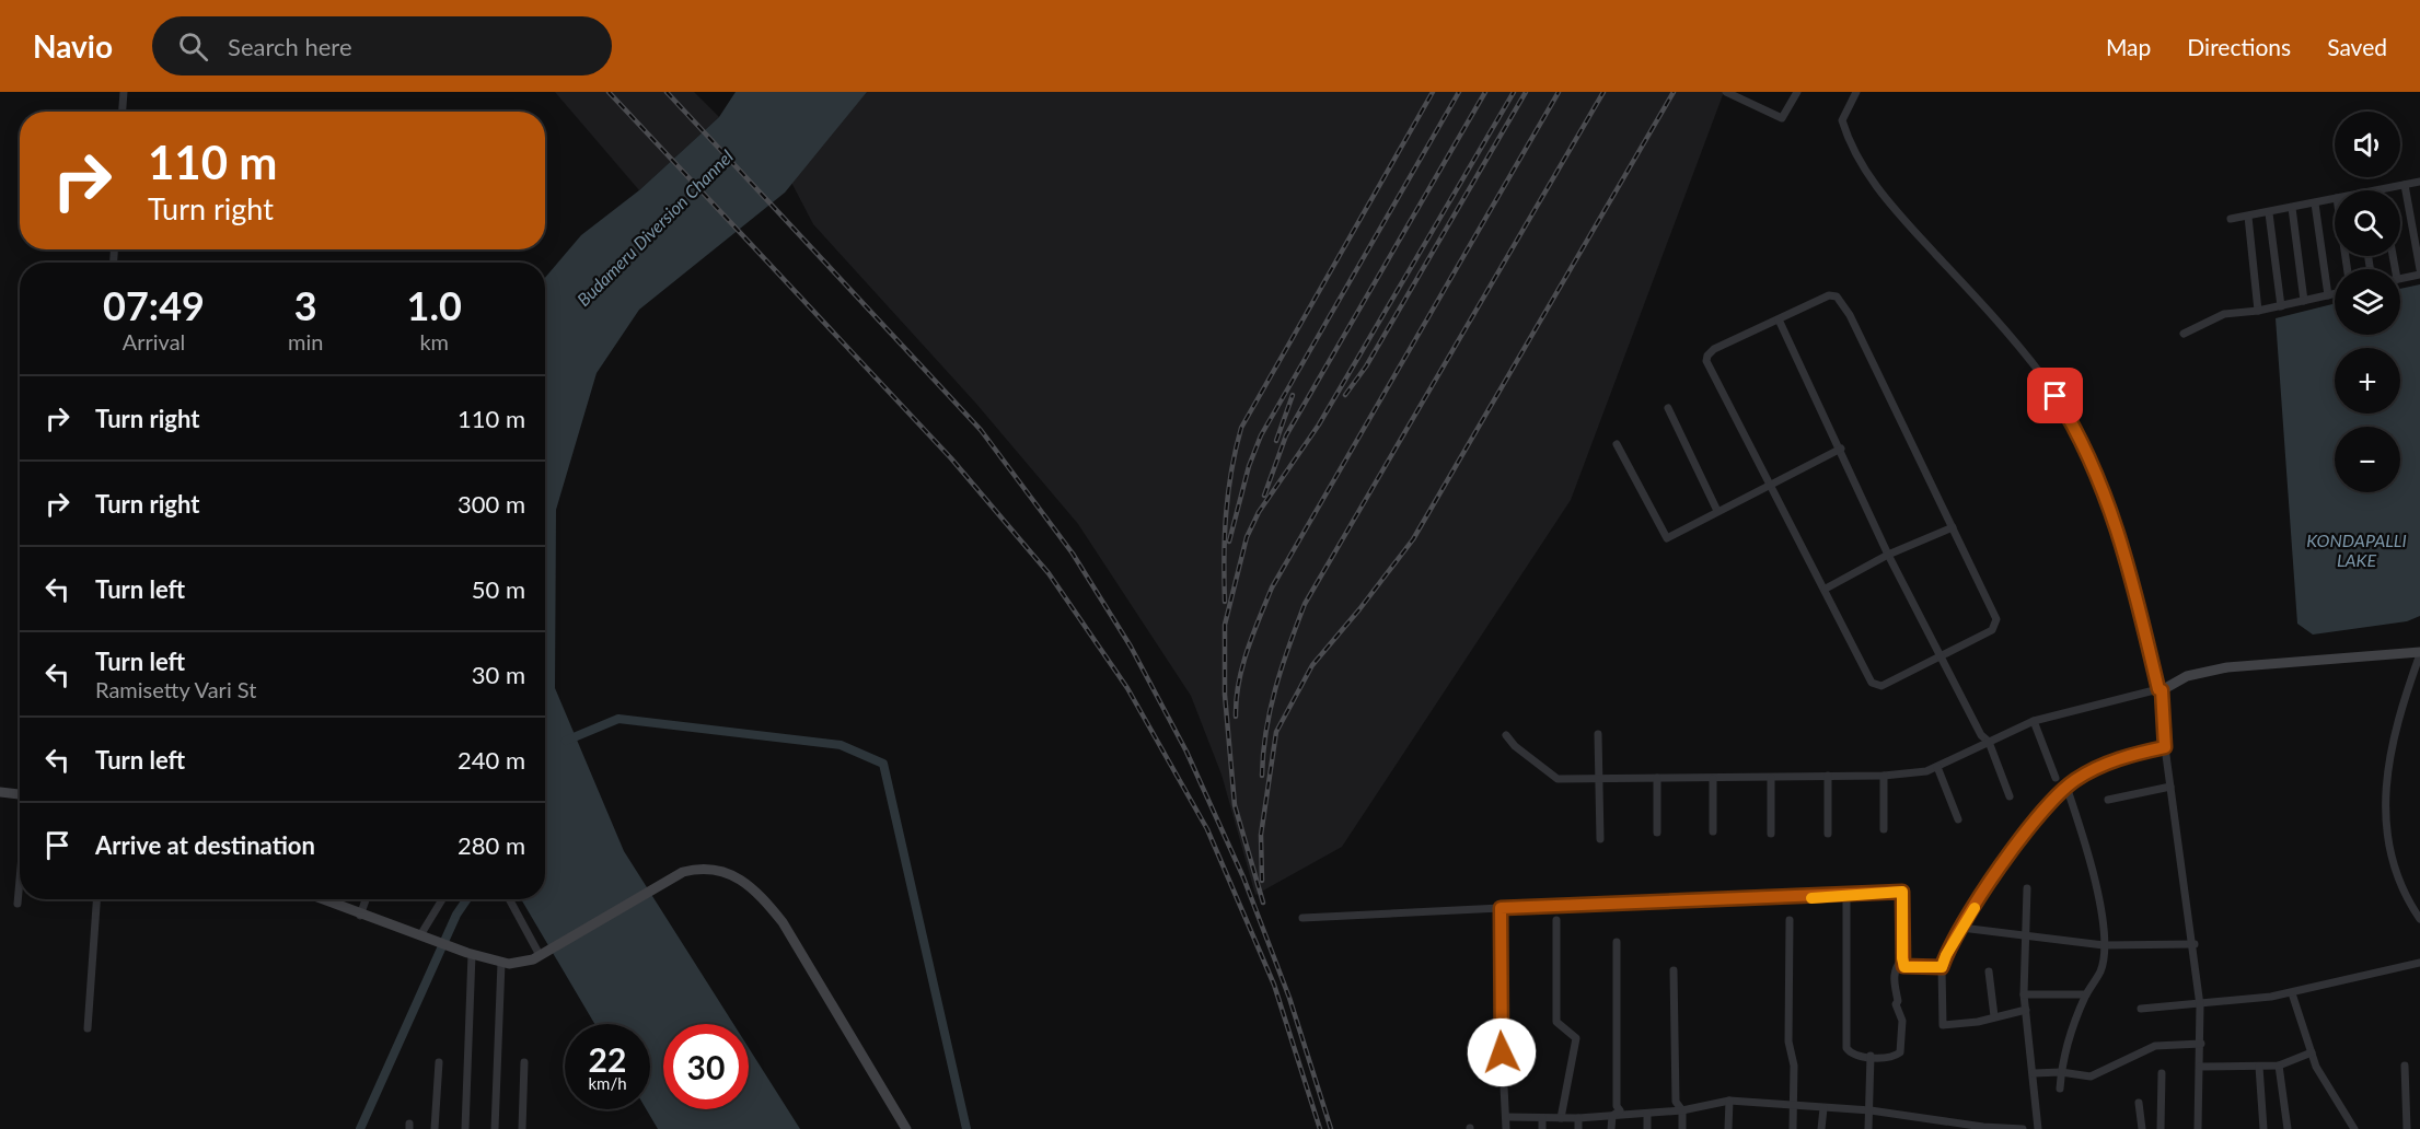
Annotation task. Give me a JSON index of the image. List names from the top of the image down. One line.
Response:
{"water":["Budameru Diversion Channel","KONDAPALLI LAKE"],"page":{"header":"Navio","search":"Search here","nav":["Map","Directions","Saved"],"map_buttons":["+","−"],"turn":["110 m","Turn right"],"eta":["07:49","Arrival","3","min","1.0","km"],"list":[{"name":"Turn right","value":"110 m"},{"name":"Turn right","value":"300 m"},{"name":"Turn left","value":"50 m"},{"name":"Turn left","note":"Ramisetty Vari St","value":"30 m"},{"name":"Turn left","value":"240 m"},{"name":"Arrive at destination","value":"280 m"}],"speed":"22 km/h","limit":"30"}}
